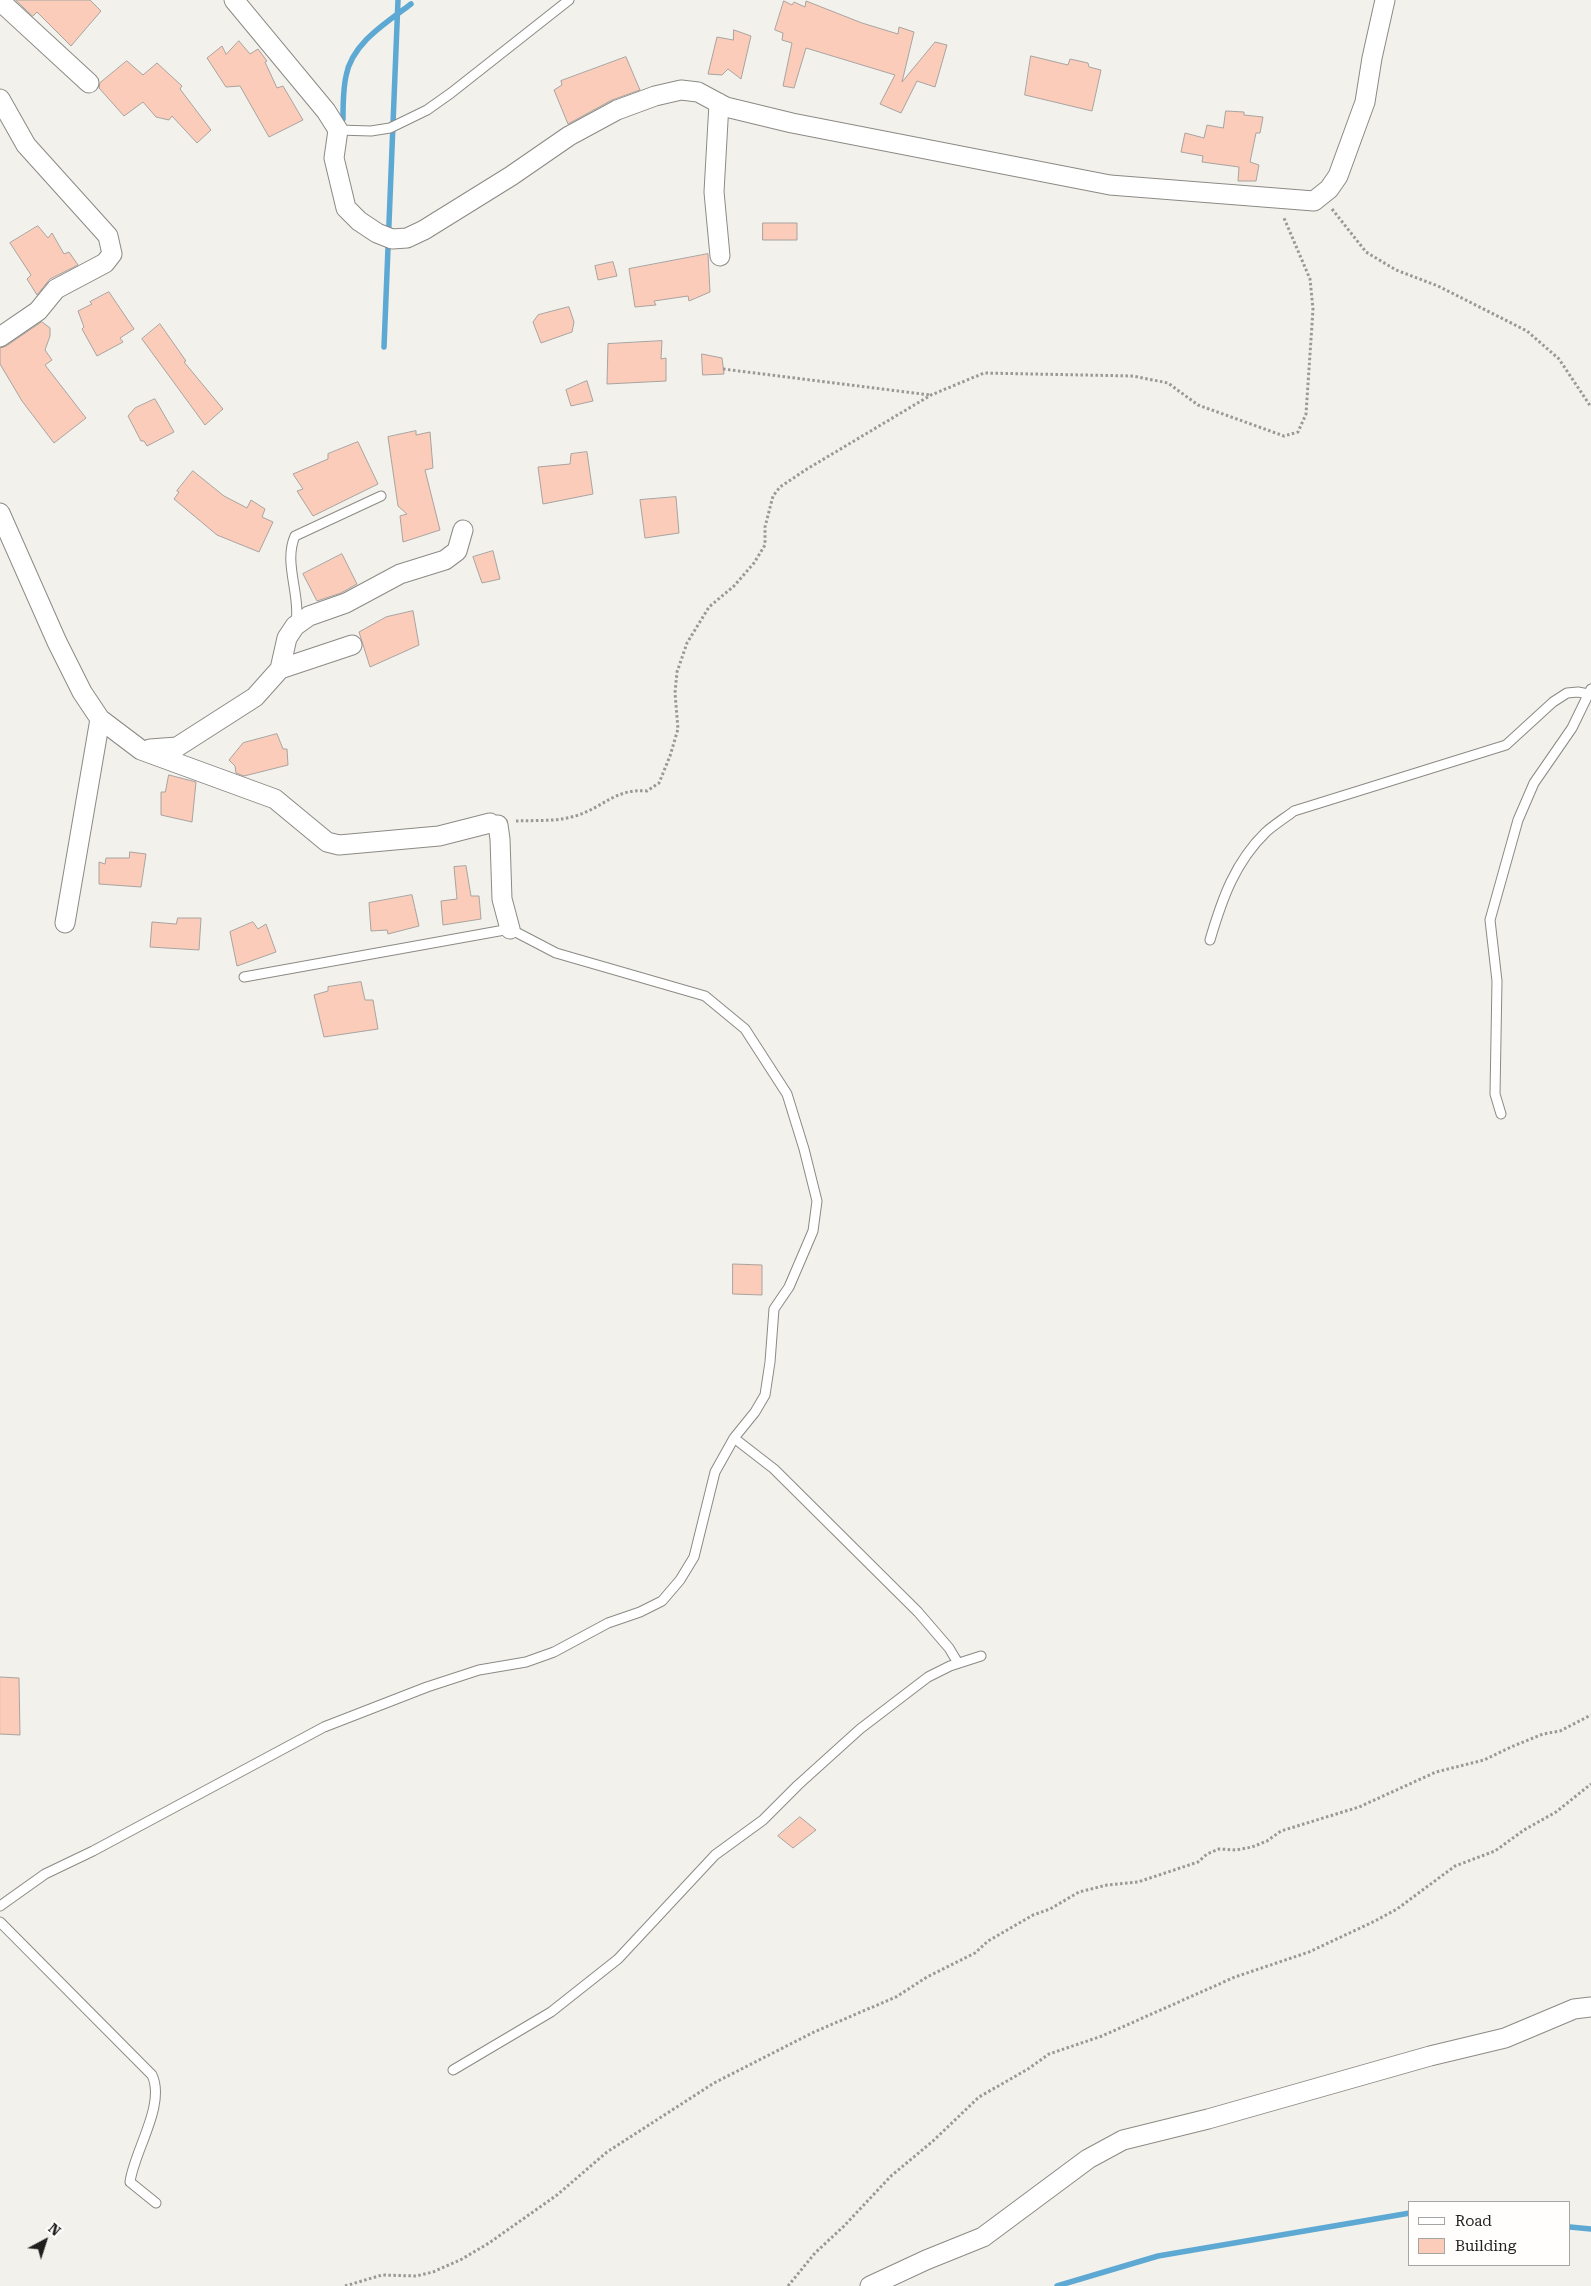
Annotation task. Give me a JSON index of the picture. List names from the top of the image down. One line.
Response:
{"legend":["Road","Building"],"north":"top right"}
